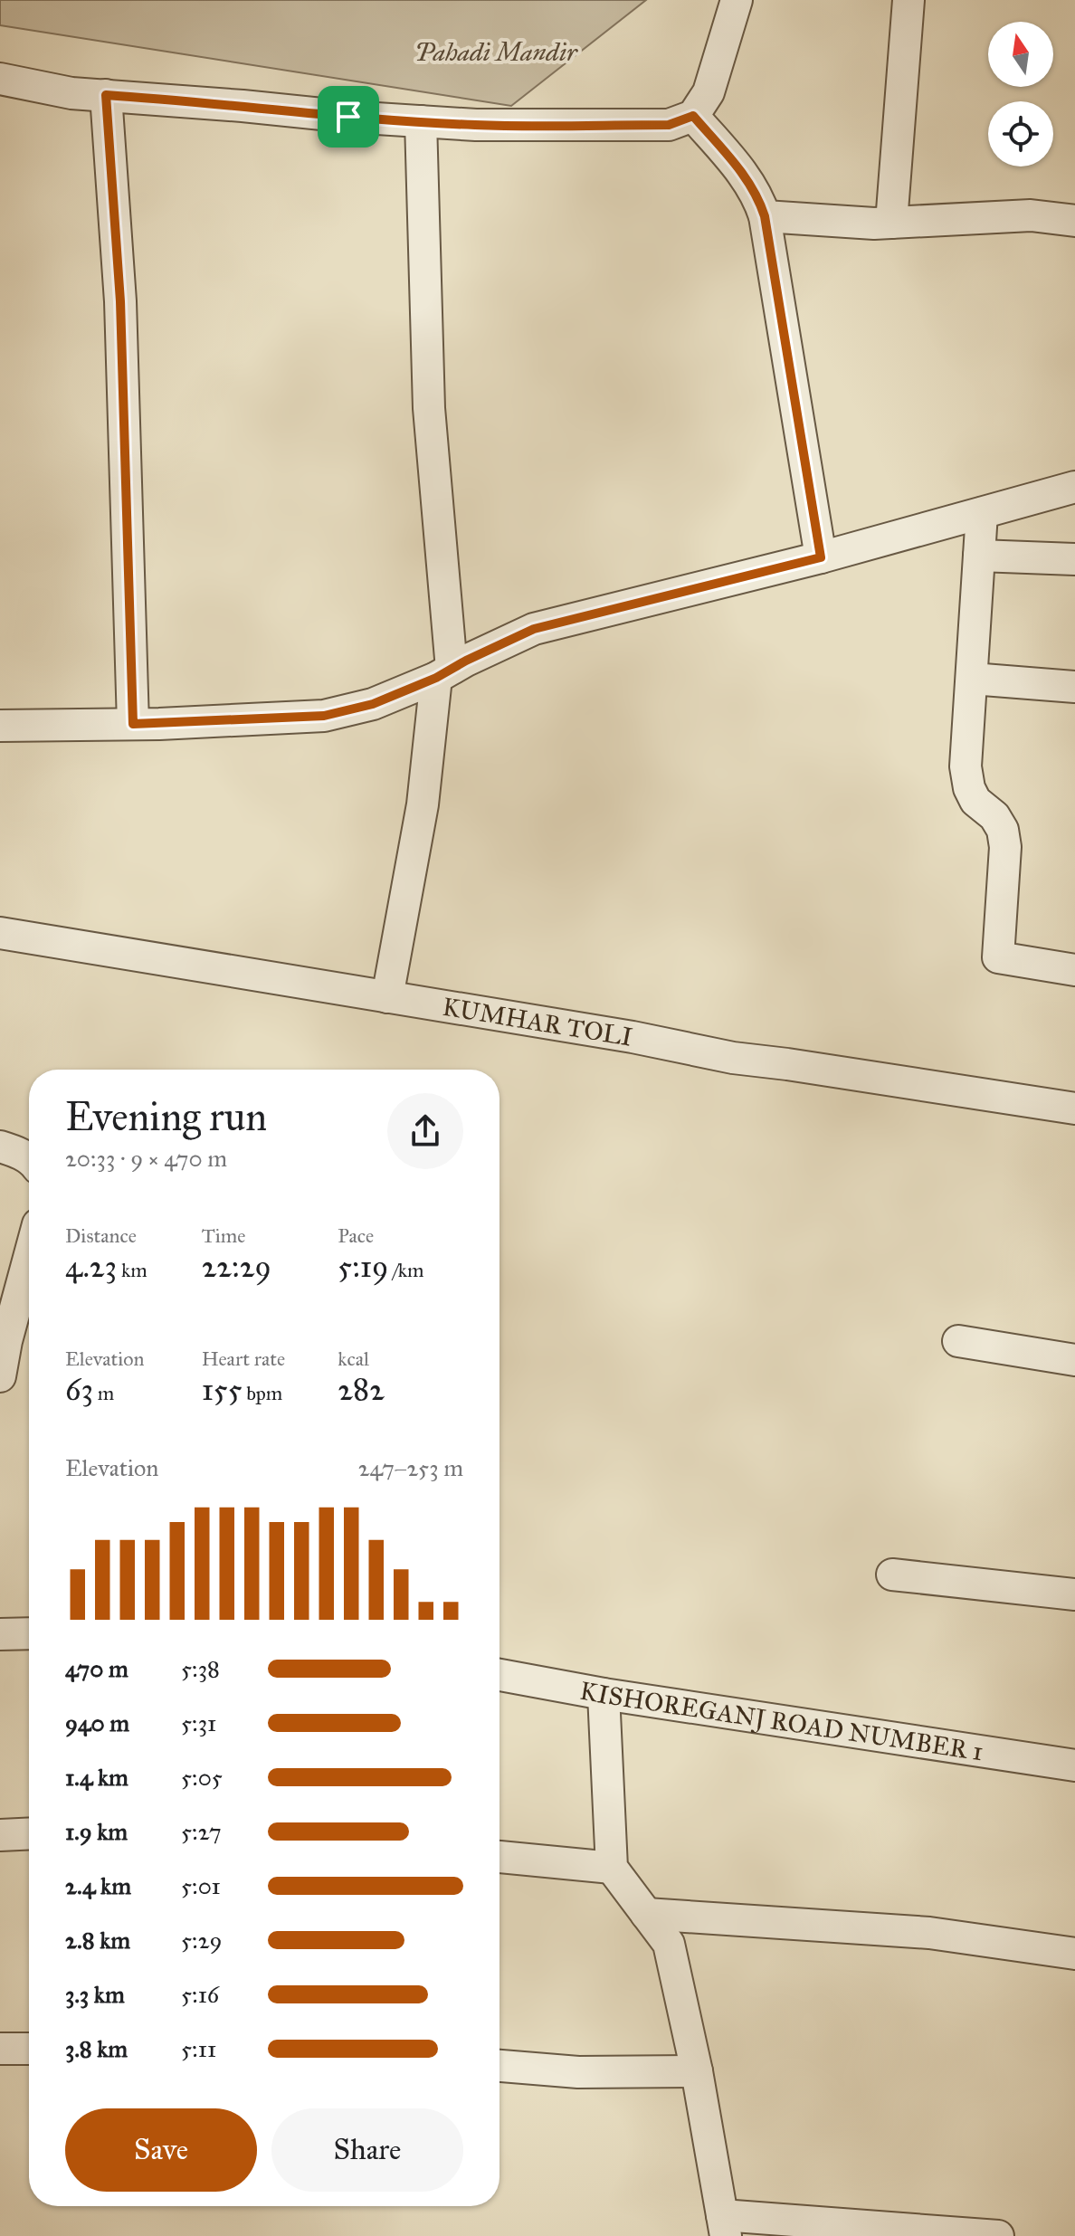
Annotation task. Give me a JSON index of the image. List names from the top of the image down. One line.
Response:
{"streets":{"street":["KUMHAR TOLI","KISHOREGANJ ROAD NUMBER 1"]},"parks":["Pahadi Mandir"],"north":"top","page":{"heading":["Evening run","20:33 · 9 × 470 m"],"stats":[["Distance","4.23 km"],["Time","22:29"],["Pace","5:19 /km"],["Elevation","63 m"],["Heart rate","155 bpm"],["kcal","282"]],"chart":["Elevation","247–253 m"],"list":[{"name":"470 m","note":"5:38"},{"name":"940 m","note":"5:31"},{"name":"1.4 km","note":"5:05"},{"name":"1.9 km","note":"5:27"},{"name":"2.4 km","note":"5:01"},{"name":"2.8 km","note":"5:29"},{"name":"3.3 km","note":"5:16"},{"name":"3.8 km","note":"5:11"}],"buttons":["Save","Share"]}}
